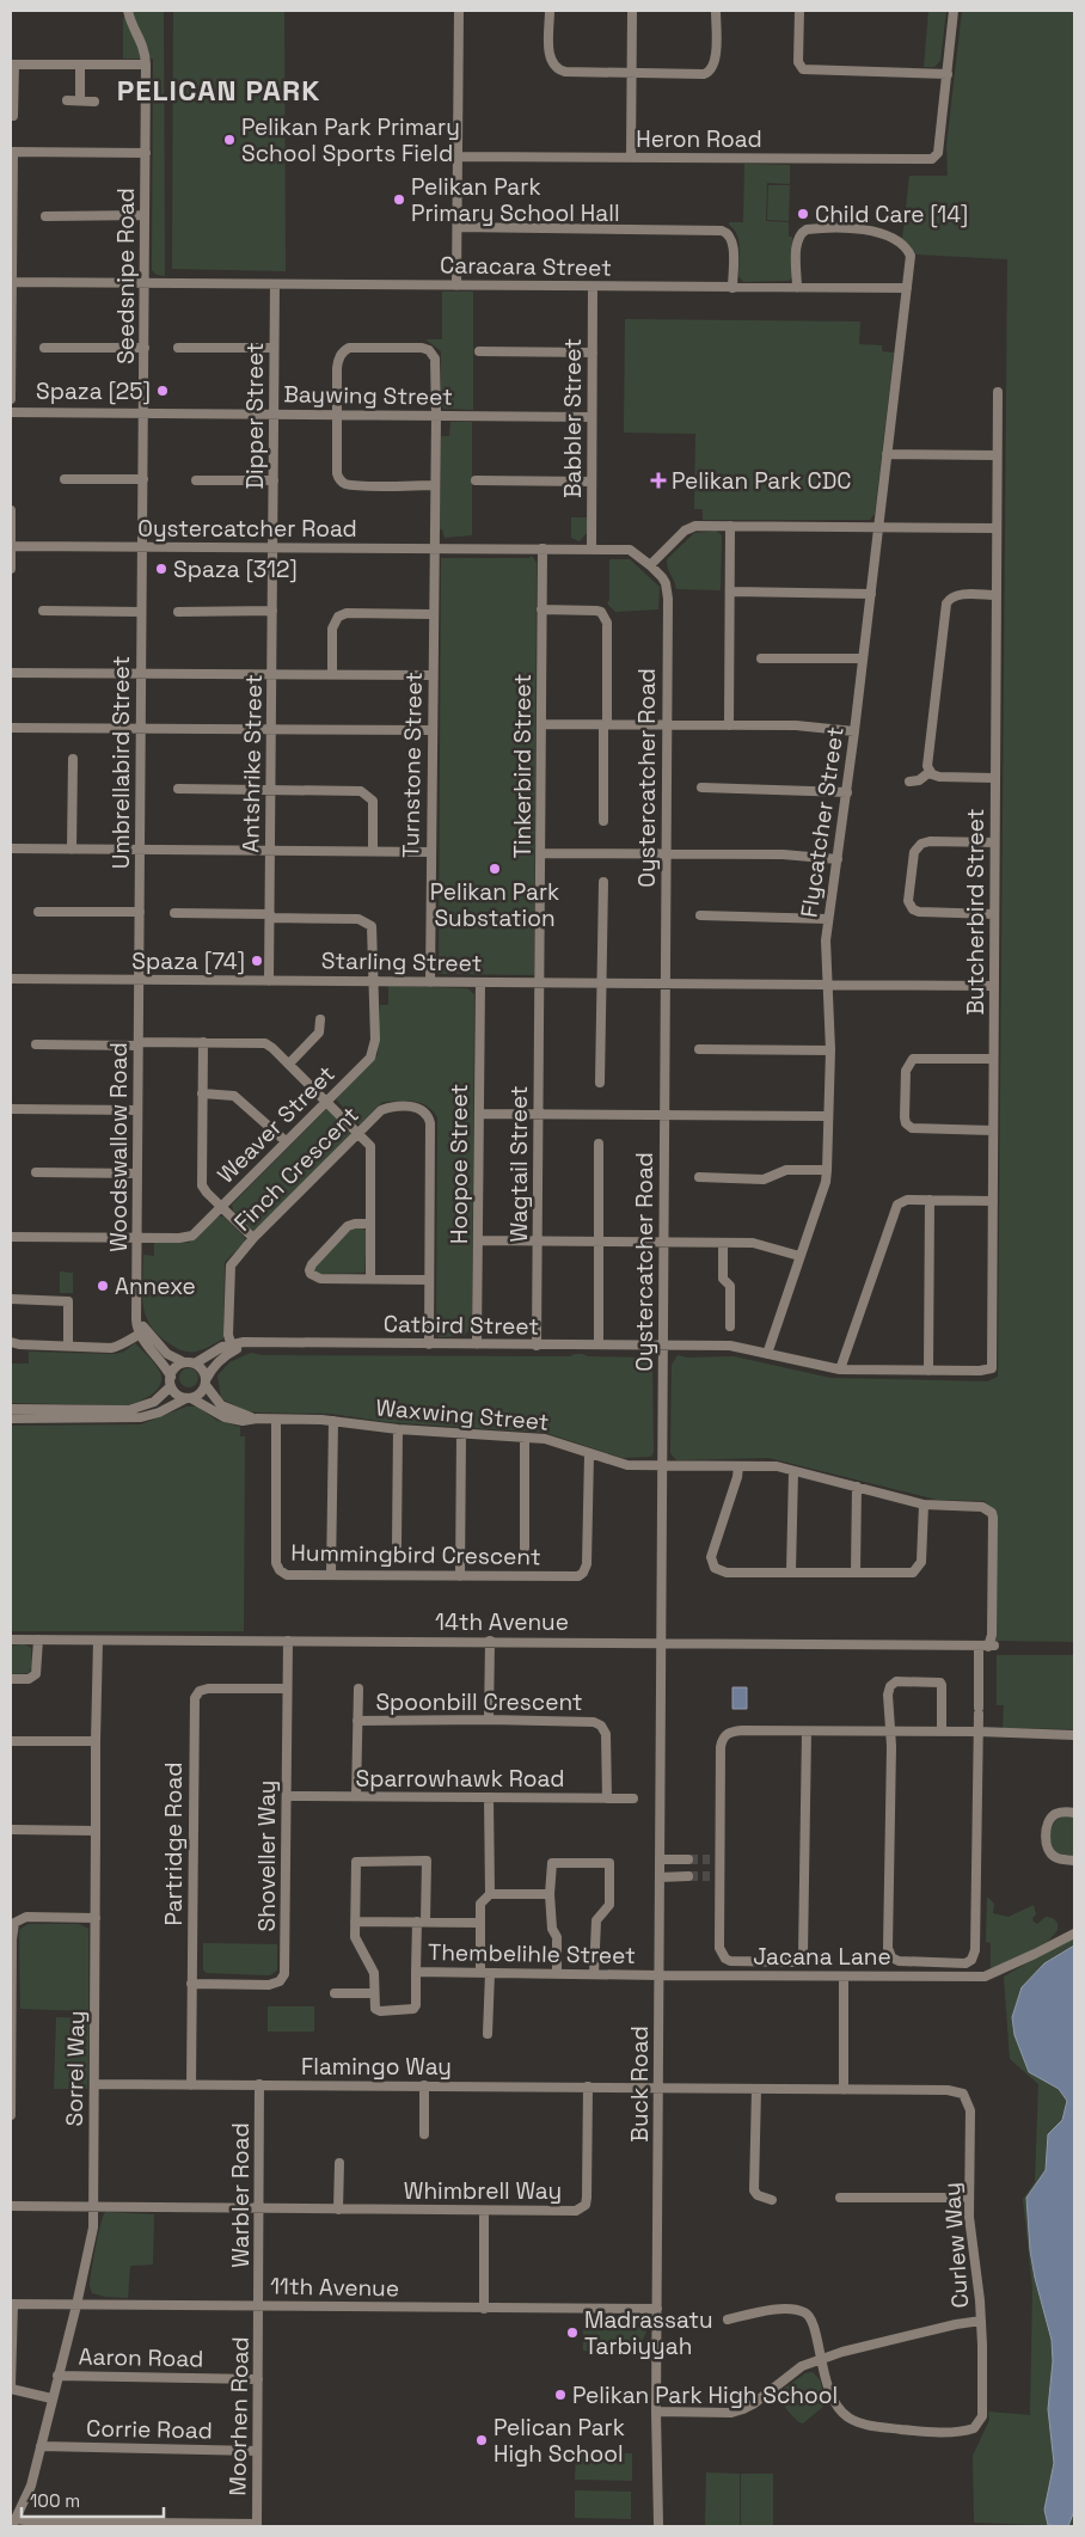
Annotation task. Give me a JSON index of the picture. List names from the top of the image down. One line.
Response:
{"streets":{"street":["Heron Road","Caracara Street","Seedsnipe Road","Baywing Street","Dipper Street","Babbler Street","Oystercatcher Road","Umbrellabird Street","Antshrike Street","Turnstone Street","Tinkerbird Street","Flycatcher Street","Butcherbird Street","Starling Street","Weaver Street","Woodswallow Road","Hoopoe Street","Wagtail Street","Finch Crescent","Catbird Street","Waxwing Street","Hummingbird Crescent","14th Avenue","Spoonbill Crescent","Sparrowhawk Road","Partridge Road","Shoveller Way","Thembelihle Street","Jacana Lane","Flamingo Way","Sorrel Way","Buck Road","Whimbrell Way","Warbler Road","Curlew Way","11th Avenue","Aaron Road","Moorhen Road","Corrie Road"]},"crossings":[["Caracara Street","Seedsnipe Road"],["Caracara Street","Dipper Street"],["Caracara Street","Babbler Street"],["Caracara Street","Flycatcher Street"],["Seedsnipe Road","Baywing Street"],["Seedsnipe Road","Oystercatcher Road"],["Seedsnipe Road","Umbrellabird Street"],["Baywing Street","Dipper Street"],["Baywing Street","Babbler Street"],["Baywing Street","Turnstone Street"],["Dipper Street","Oystercatcher Road"],["Dipper Street","Antshrike Street"],["Babbler Street","Oystercatcher Road"],["Oystercatcher Road","Umbrellabird Street"],["Oystercatcher Road","Antshrike Street"],["Oystercatcher Road","Turnstone Street"],["Oystercatcher Road","Tinkerbird Street"],["Oystercatcher Road","Starling Street"],["Oystercatcher Road","Catbird Street"],["Oystercatcher Road","Waxwing Street"],["Oystercatcher Road","14th Avenue"],["Oystercatcher Road","Buck Road"],["Umbrellabird Street","Starling Street"],["Umbrellabird Street","Woodswallow Road"],["Antshrike Street","Starling Street"],["Antshrike Street","Weaver Street"],["Turnstone Street","Starling Street"],["Tinkerbird Street","Starling Street"],["Tinkerbird Street","Wagtail Street"],["Flycatcher Street","Starling Street"],["Flycatcher Street","Catbird Street"],["Butcherbird Street","Starling Street"],["Butcherbird Street","Catbird Street"],["Starling Street","Weaver Street"],["Starling Street","Woodswallow Road"],["Starling Street","Hoopoe Street"],["Starling Street","Wagtail Street"],["Weaver Street","Woodswallow Road"],["Woodswallow Road","Catbird Street"],["Woodswallow Road","Waxwing Street"],["Hoopoe Street","Catbird Street"],["Wagtail Street","Catbird Street"],["Finch Crescent","Catbird Street"],["Catbird Street","Waxwing Street"],["Waxwing Street","Hummingbird Crescent"],["Waxwing Street","14th Avenue"],["14th Avenue","Shoveller Way"],["14th Avenue","Sorrel Way"],["14th Avenue","Buck Road"],["Spoonbill Crescent","Sparrowhawk Road"],["Sparrowhawk Road","Shoveller Way"],["Partridge Road","Shoveller Way"],["Partridge Road","Flamingo Way"],["Thembelihle Street","Jacana Lane"],["Thembelihle Street","Buck Road"],["Jacana Lane","Buck Road"],["Flamingo Way","Sorrel Way"],["Flamingo Way","Buck Road"],["Flamingo Way","Whimbrell Way"],["Flamingo Way","Warbler Road"],["Flamingo Way","Curlew Way"],["Sorrel Way","Whimbrell Way"],["Sorrel Way","11th Avenue"],["Sorrel Way","Aaron Road"],["Sorrel Way","Corrie Road"],["Buck Road","Curlew Way"],["Buck Road","11th Avenue"],["Whimbrell Way","Warbler Road"],["Warbler Road","11th Avenue"],["Warbler Road","Moorhen Road"],["11th Avenue","Moorhen Road"],["Aaron Road","Moorhen Road"],["Moorhen Road","Corrie Road"]],"districts":["PELICAN PARK"],"places":{"other":["Pelikan Park Primary School Sports Field","Pelikan Park Primary School Hall","Child Care [14]","Spaza [25]","Spaza [312]","Pelikan Park Substation","Spaza [74]","Annexe","Madrassatu Tarbiyyah","Pelikan Park High School","Pelican Park High School"],"health":["Pelikan Park CDC"]},"scale_bar":"100 m"}
